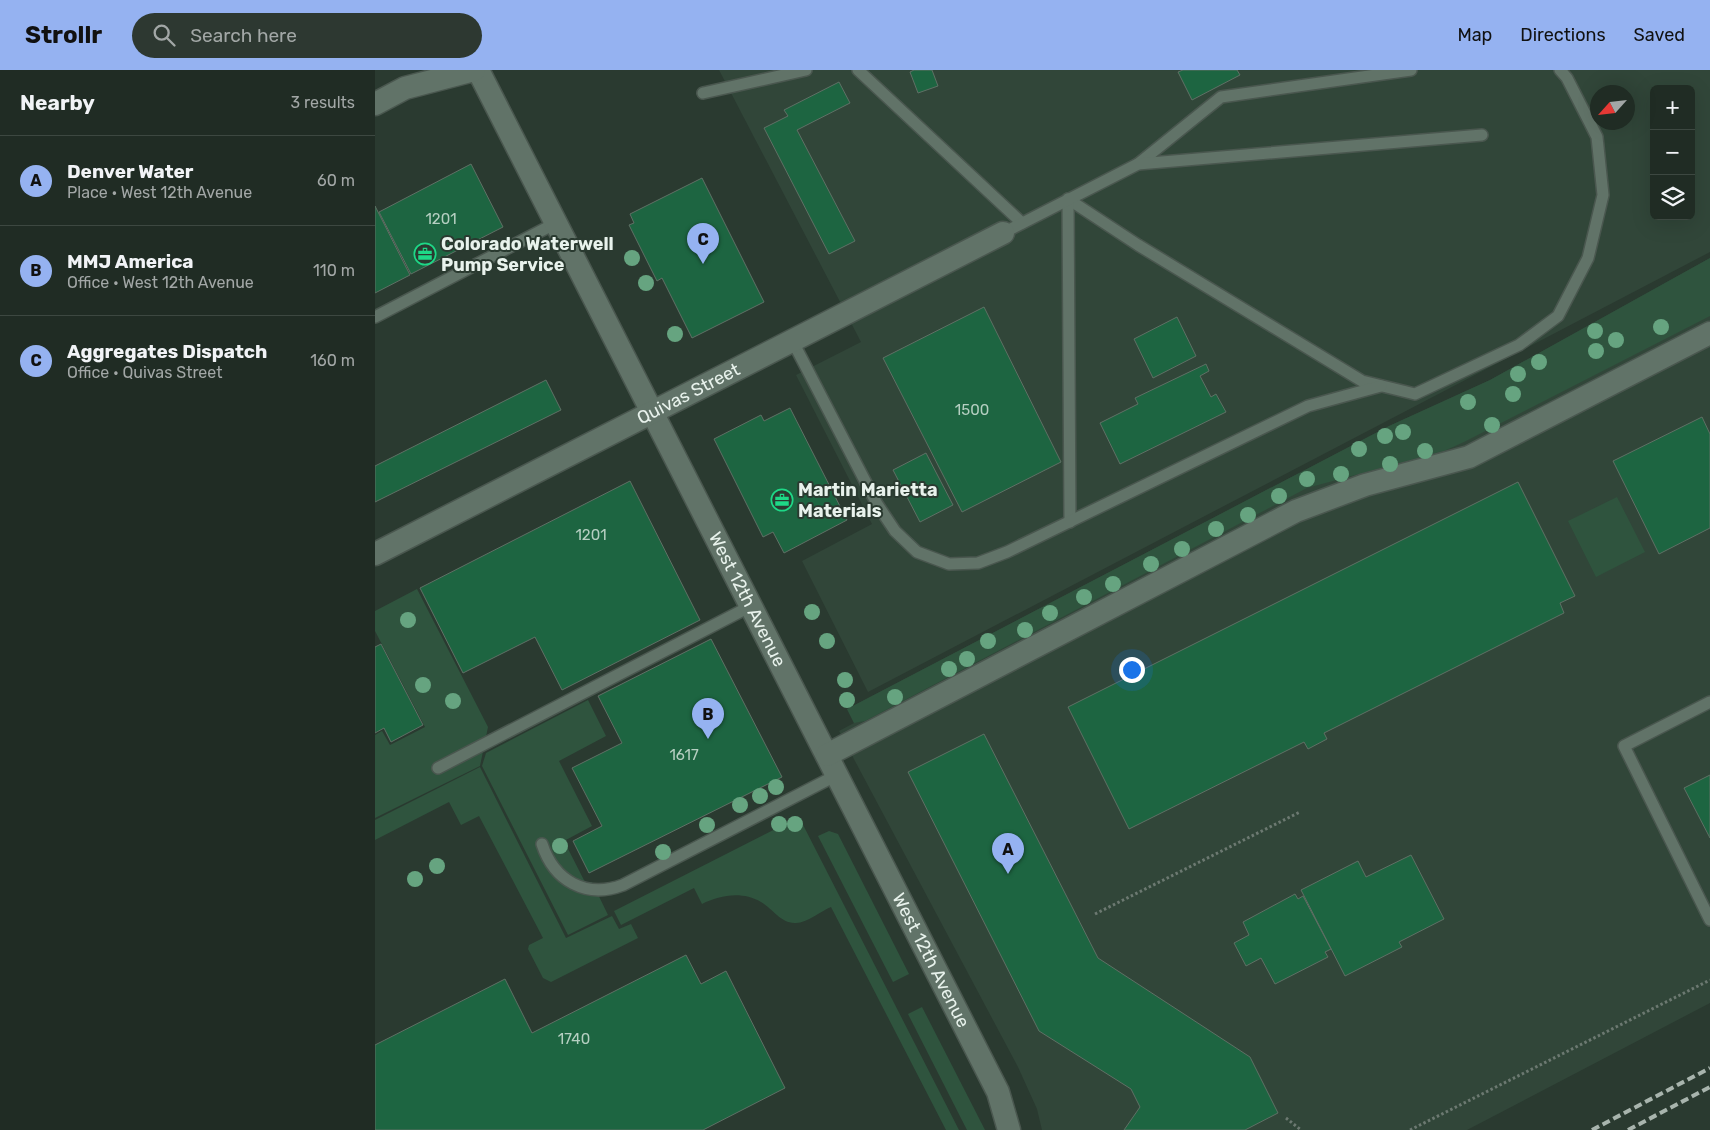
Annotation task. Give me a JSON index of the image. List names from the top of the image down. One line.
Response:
{"streets":{"street":["Quivas Street","West 12th Avenue"]},"crossings":[["Quivas Street","West 12th Avenue"]],"places":{"office":["Colorado Waterwell Pump Service","Martin Marietta Materials"]},"house_numbers":["1201","1500","1201","1617","1740"],"north":"bottom left","page":{"header":"Strollr","search":"Search here","nav":["Map","Directions","Saved"],"heading":["Nearby","3 results"],"map_buttons":["+","−"],"list":[{"mark":"A","name":"Denver Water","note":"Place · West 12th Avenue","value":"60 m"},{"mark":"B","name":"MMJ America","note":"Office · West 12th Avenue","value":"110 m"},{"mark":"C","name":"Aggregates Dispatch","note":"Office · Quivas Street","value":"160 m"}],"pins":["C","B","A"]}}
